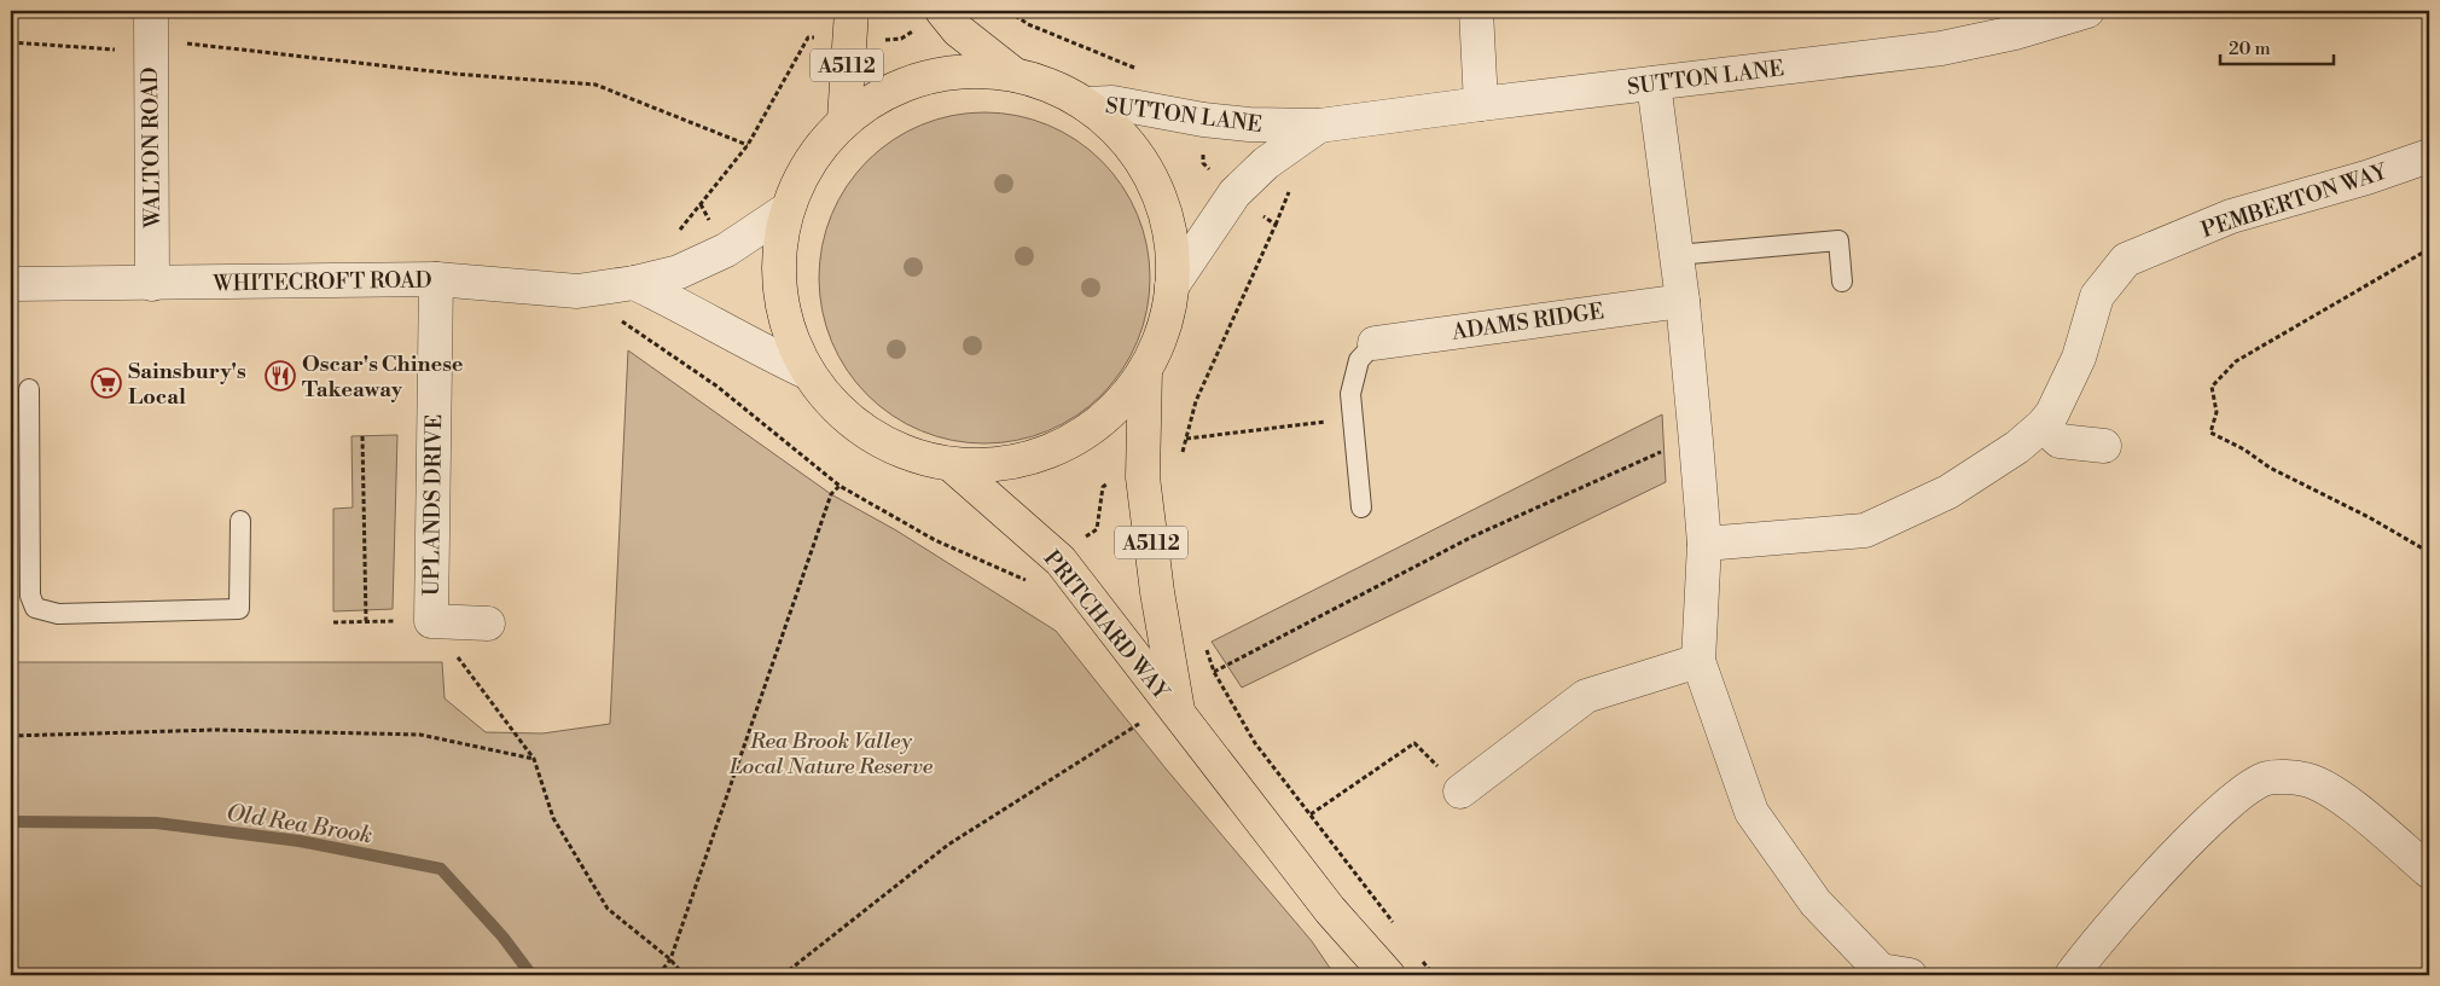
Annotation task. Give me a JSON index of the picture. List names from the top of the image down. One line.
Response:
{"streets":{"main road":["A5112","PRITCHARD WAY"],"street":["SUTTON LANE","WALTON ROAD","PEMBERTON WAY","WHITECROFT ROAD","ADAMS RIDGE","UPLANDS DRIVE"]},"crossings":[["WALTON ROAD","WHITECROFT ROAD"],["WHITECROFT ROAD","UPLANDS DRIVE"]],"water":["Old Rea Brook"],"parks":["Rea Brook Valley Local Nature Reserve"],"places":{"restaurant":["Oscar's Chinese Takeaway"],"supermarket":["Sainsbury's Local"]},"scale_bar":"20 m"}
